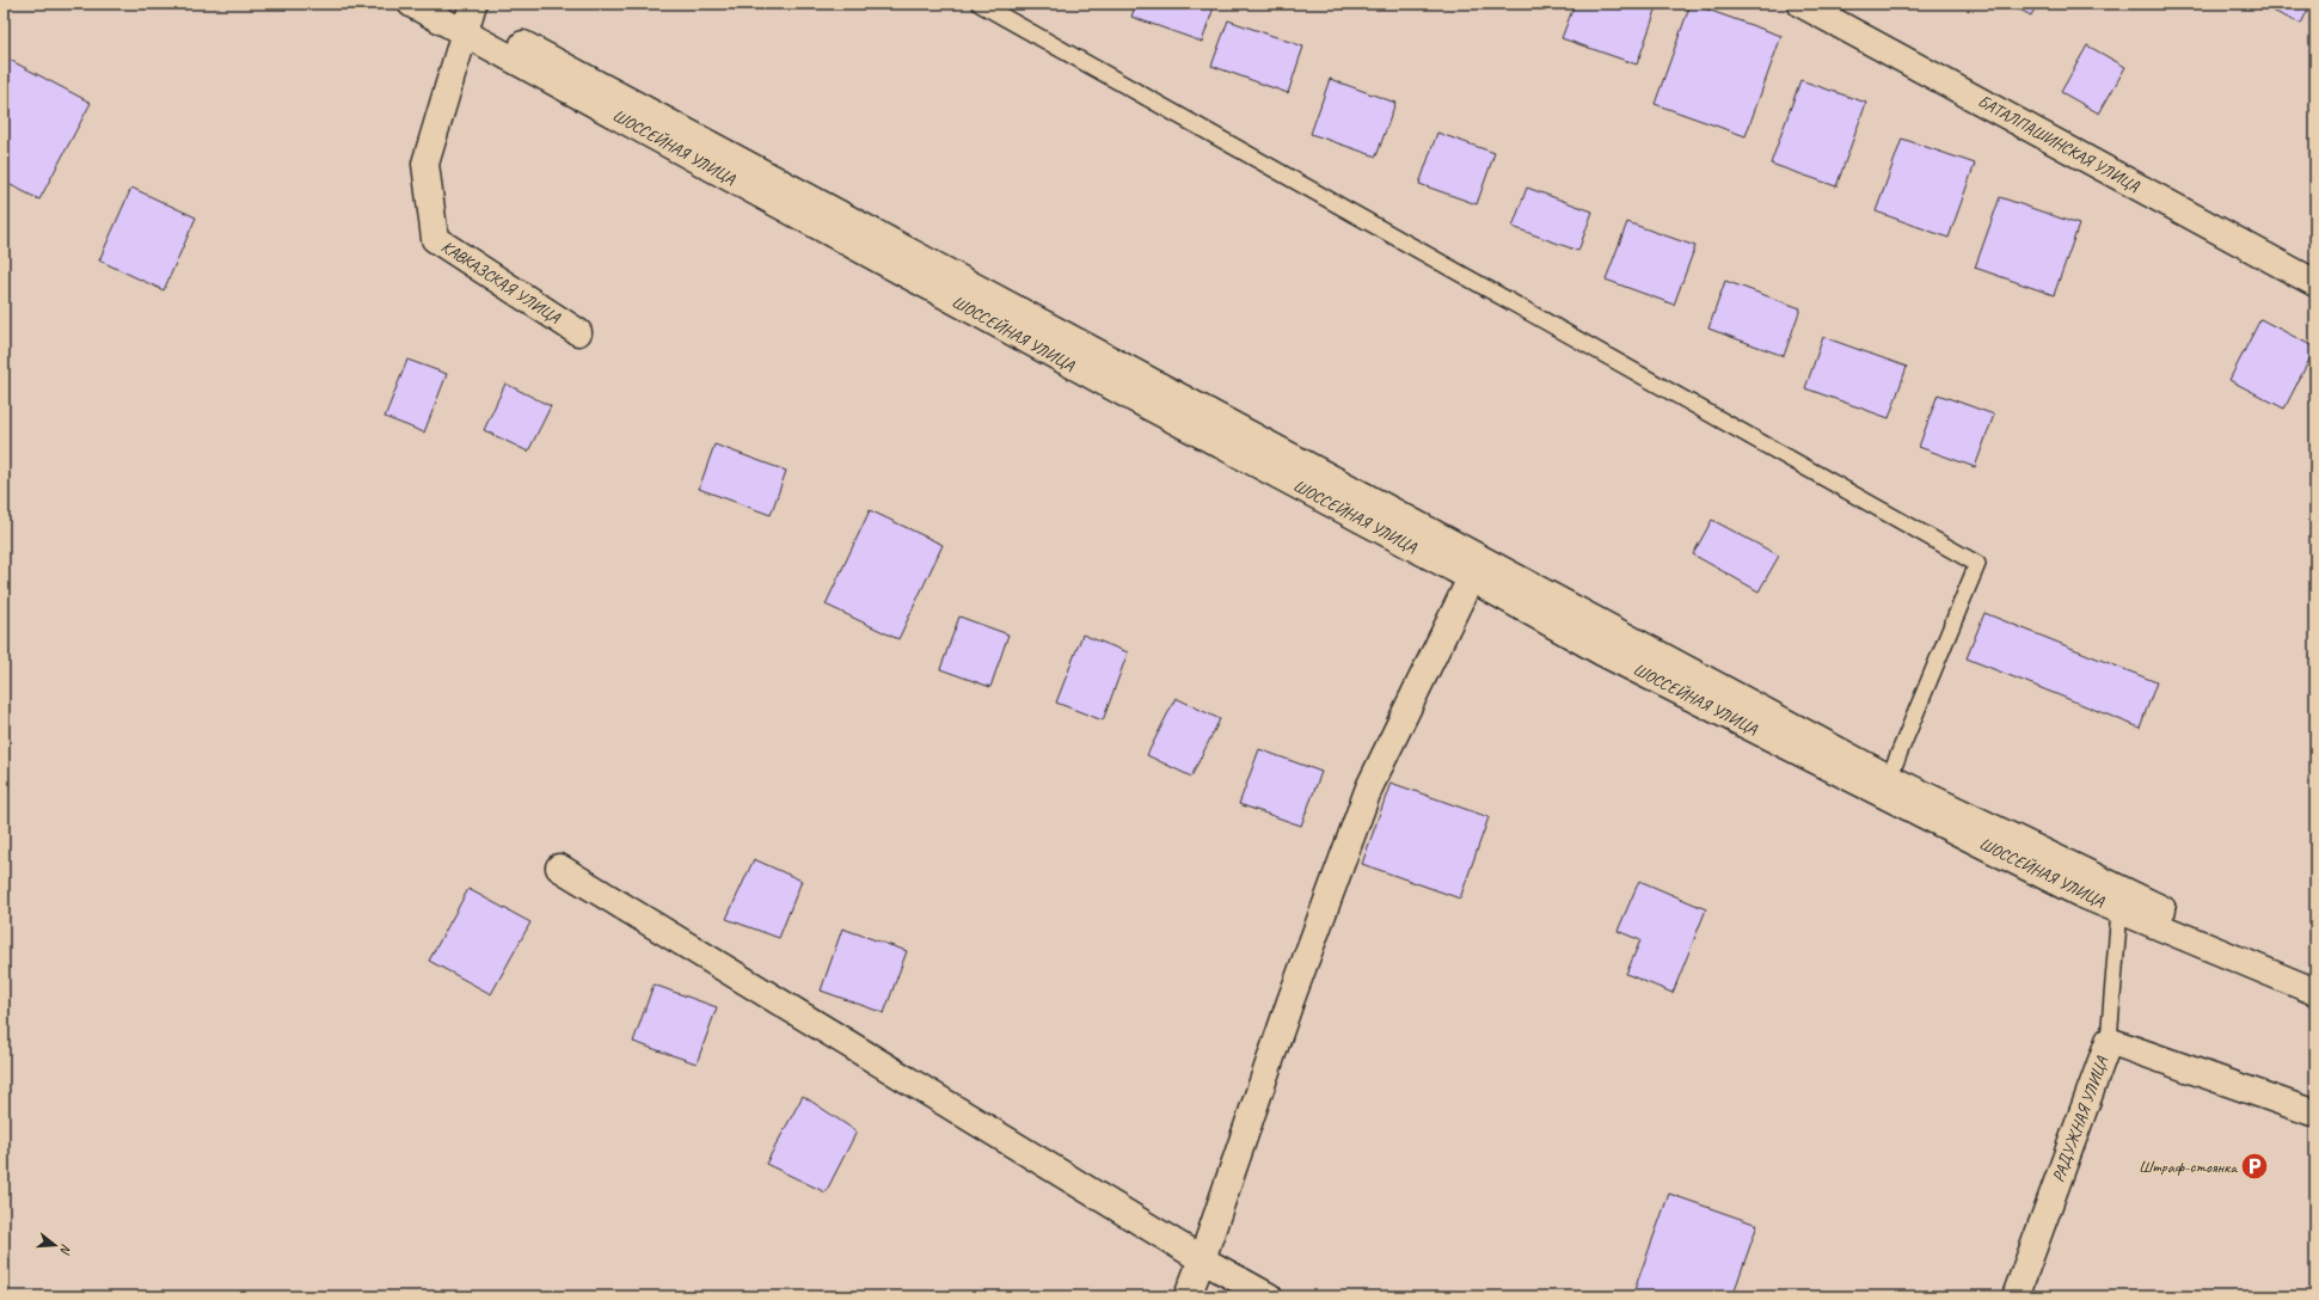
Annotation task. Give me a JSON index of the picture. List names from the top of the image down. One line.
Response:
{"streets":{"main road":["БАТАЛПАШИНСКАЯ УЛИЦА","ШОССЕЙНАЯ УЛИЦА","КАВКАЗСКАЯ УЛИЦА","РАДУЖНАЯ УЛИЦА"]},"crossings":[["ШОССЕЙНАЯ УЛИЦА","КАВКАЗСКАЯ УЛИЦА"]],"places":{"parking":["Штраф-стоянка"]},"north":"right"}
